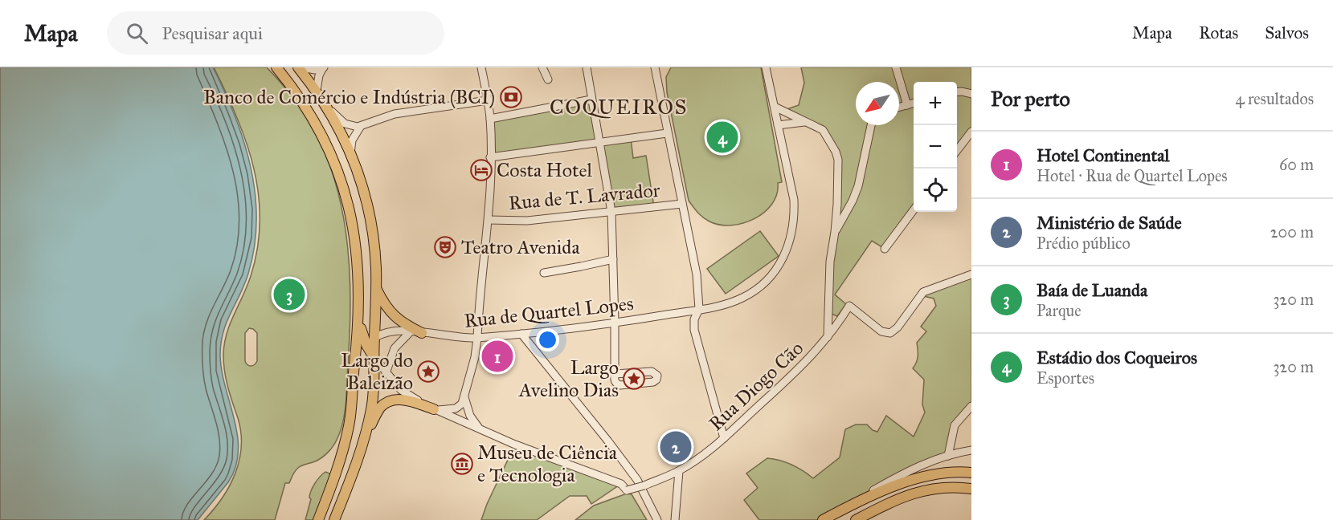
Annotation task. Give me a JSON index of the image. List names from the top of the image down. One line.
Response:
{"streets":{"street":["Rua de T. Lavrador","Rua de Quartel Lopes","Rua Diogo Cão"]},"districts":["COQUEIROS"],"places":{"bank":["Banco de Comércio e Indústria (BCI)"],"hotel":["Costa Hotel"],"theatre":["Teatro Avenida"],"place":["Largo do Baleizão","Largo Avelino Dias"],"museum":["Museu de Ciência e Tecnologia"]},"north":"bottom left","page":{"header":"Mapa","search":"Pesquisar aqui","nav":["Mapa","Rotas","Salvos"],"heading":["Por perto","4 resultados"],"map_buttons":["+","−"],"pins":["4","3","1","2"],"list":[{"mark":"1","name":"Hotel Continental","note":"Hotel · Rua de Quartel Lopes","value":"60 m"},{"mark":"2","name":"Ministério de Saúde","note":"Prédio público","value":"200 m"},{"mark":"3","name":"Baía de Luanda","note":"Parque","value":"320 m"},{"mark":"4","name":"Estádio dos Coqueiros","note":"Esportes","value":"320 m"}]}}
